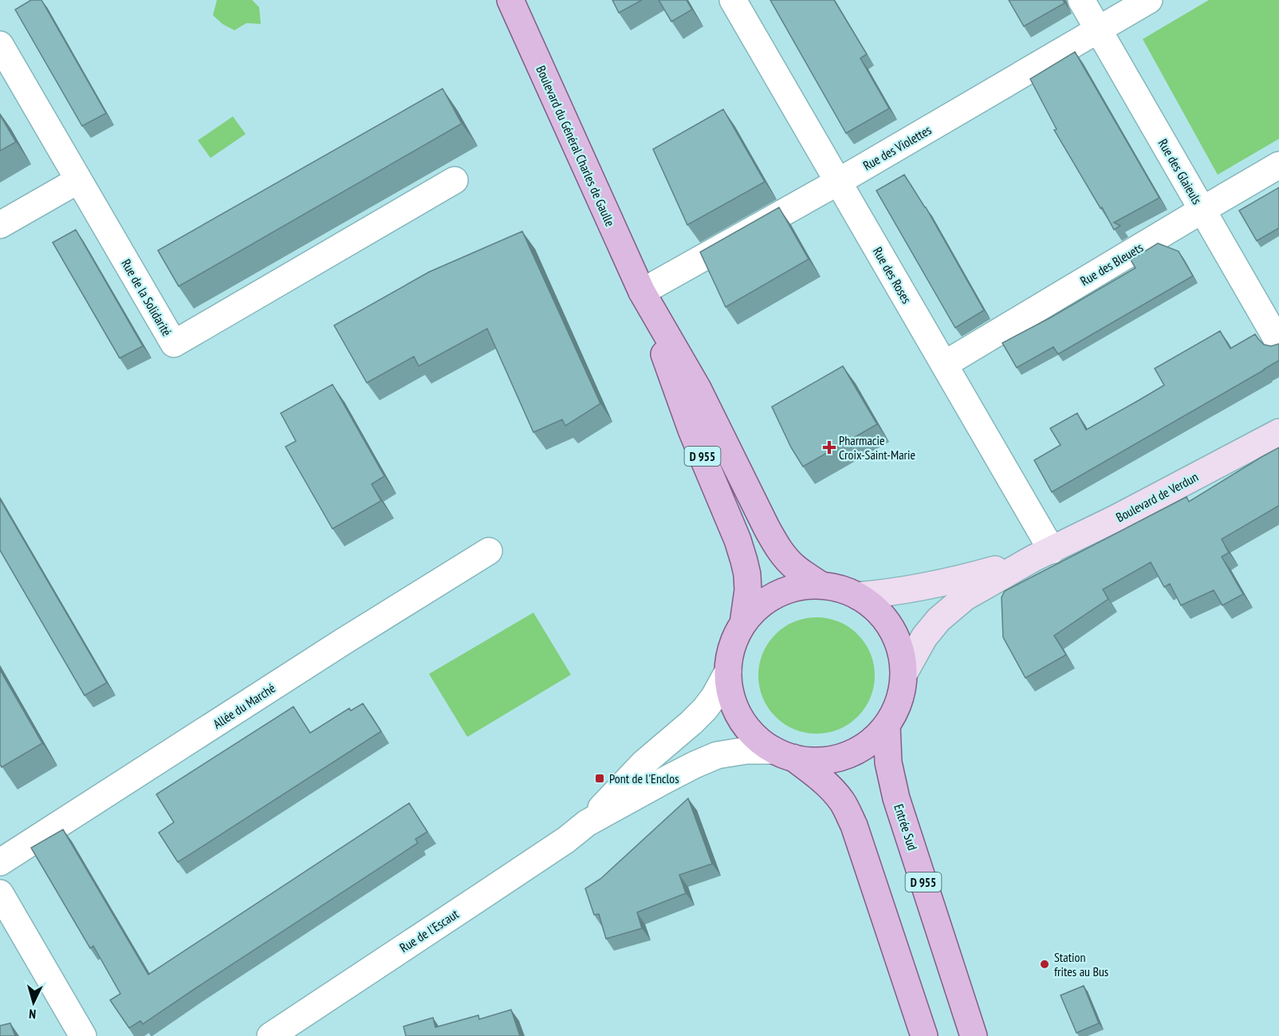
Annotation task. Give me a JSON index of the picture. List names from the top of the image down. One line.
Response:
{"streets":{"main road":["Boulevard du Général Charles de Gaulle","D 955","Entrée Sud"],"street":["Rue des Violettes","Rue des Glaieuls","Rue des Bleuets","Rue des Roses","Rue de la Solidarité","Boulevard de Verdun","Allée du Marché","Rue de l'Escaut"]},"crossings":[["Boulevard du Général Charles de Gaulle","Rue des Violettes"],["Rue des Violettes","Rue des Glaieuls"],["Rue des Violettes","Rue des Roses"],["Rue des Glaieuls","Rue des Bleuets"],["Rue des Bleuets","Rue des Roses"],["Rue des Roses","Boulevard de Verdun"]],"places":{"health":["Pharmacie Croix-Saint-Marie"],"transit":["Pont de l'Enclos"],"other":["Station frites au Bus"]},"north":"bottom"}
